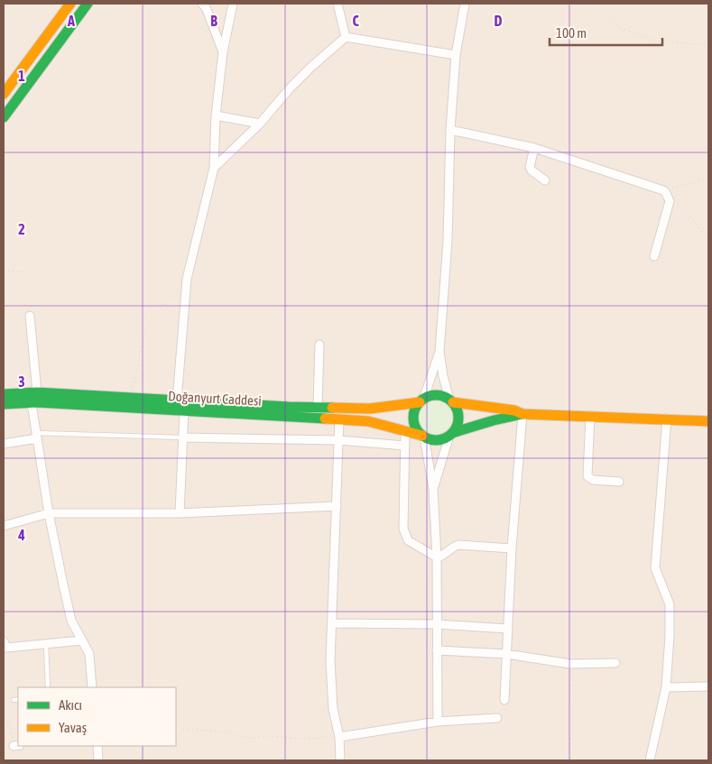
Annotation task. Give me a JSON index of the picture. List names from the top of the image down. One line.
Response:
{"streets":{"street":["Doğanyurt Caddesi"]},"legend":["Akıcı","Yavaş"],"scale_bar":"100 m","grid":{"columns":["A","B","C","D"],"rows":["1","2","3","4"]}}
